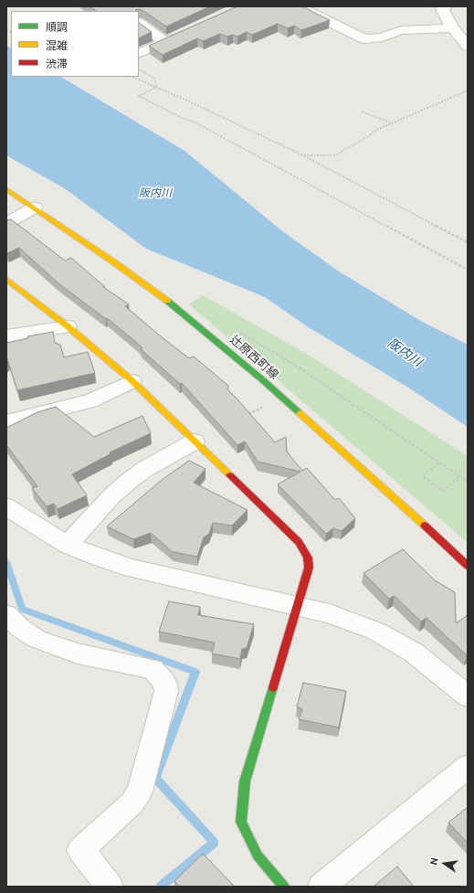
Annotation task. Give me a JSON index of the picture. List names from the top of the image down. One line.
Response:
{"streets":{"street":["辻原西町線"]},"water":["阪内川"],"legend":["順調","混雑","渋滞"],"north":"left"}
